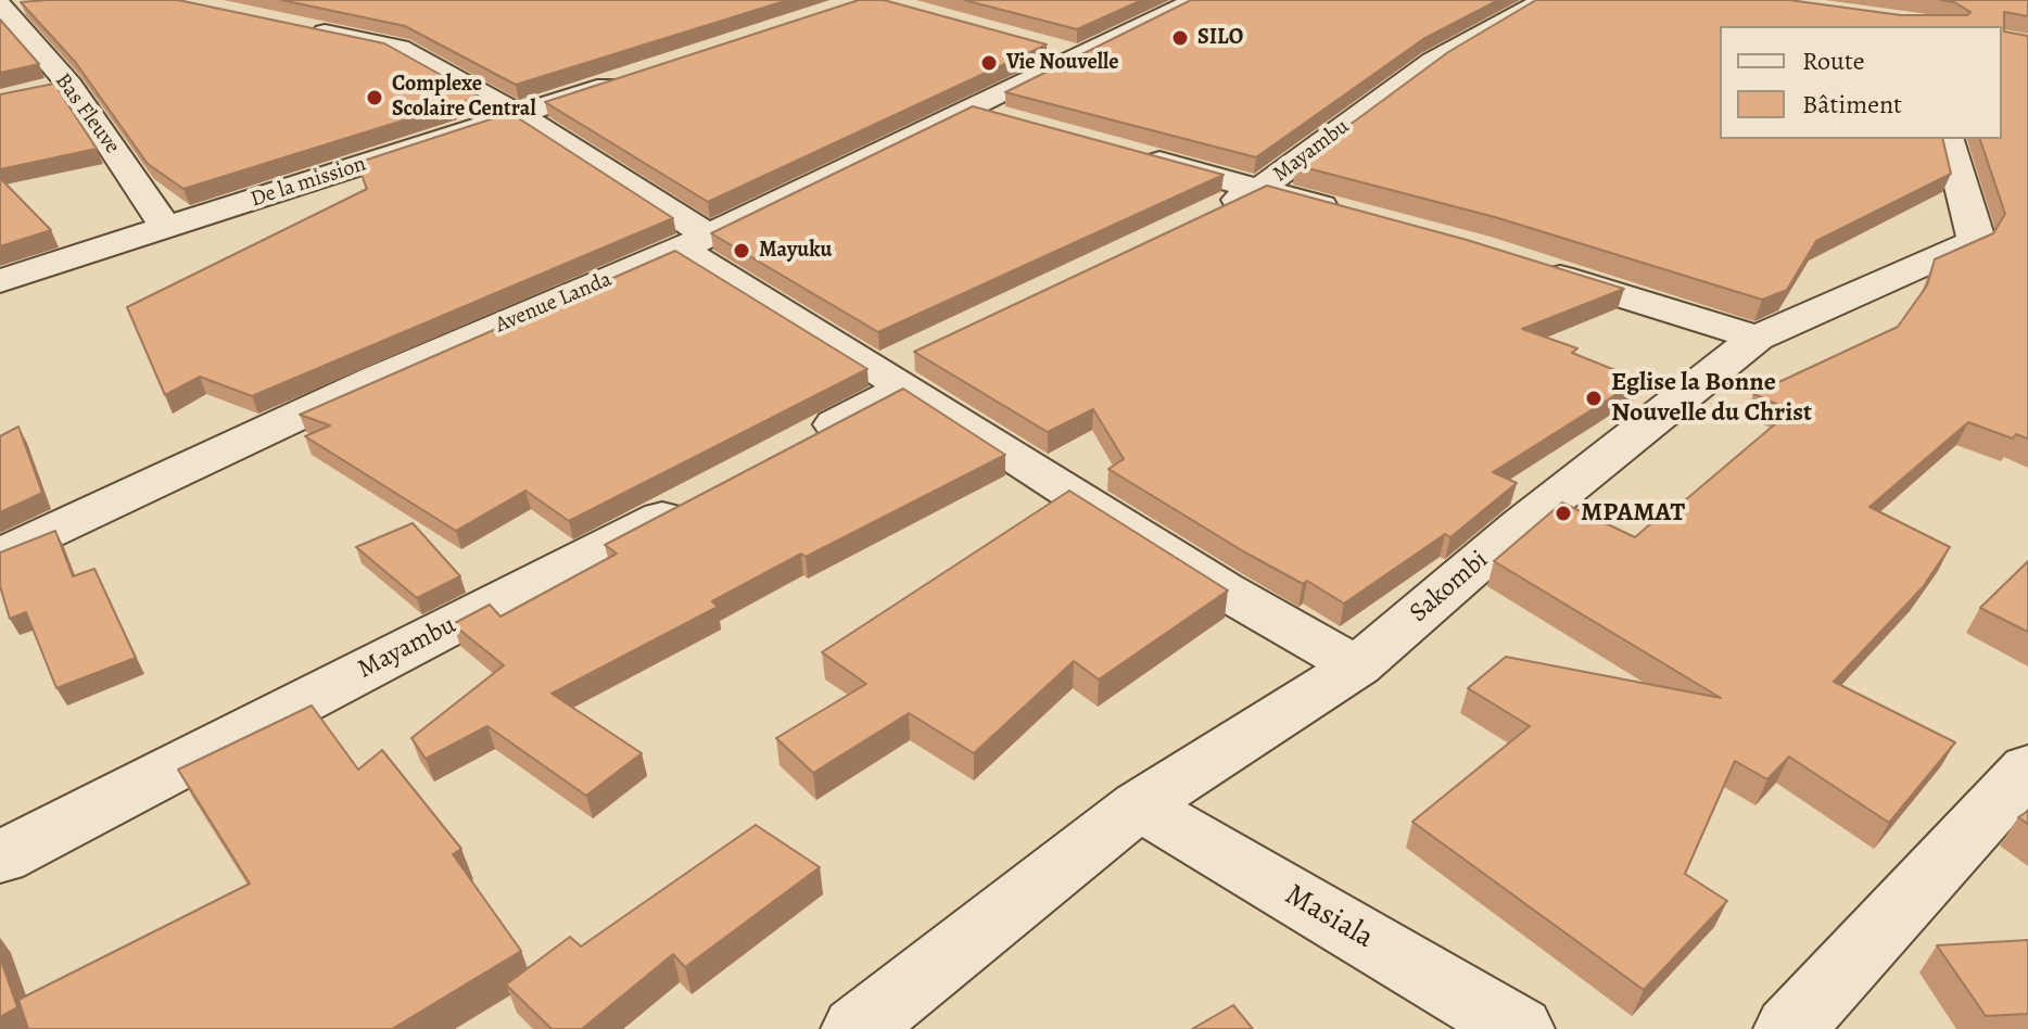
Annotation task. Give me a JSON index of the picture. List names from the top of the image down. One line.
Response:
{"streets":{"street":["Bas Fleuve","Mayambu","De la mission","Avenue Landa","Sakombi","Masiala"]},"crossings":[["Bas Fleuve","De la mission"],["Sakombi","Masiala"]],"places":["SILO","Vie Nouvelle","Complexe Scolaire Central","Mayuku","Eglise la Bonne Nouvelle du Christ","MPAMAT"],"legend":["Route","Bâtiment"]}
